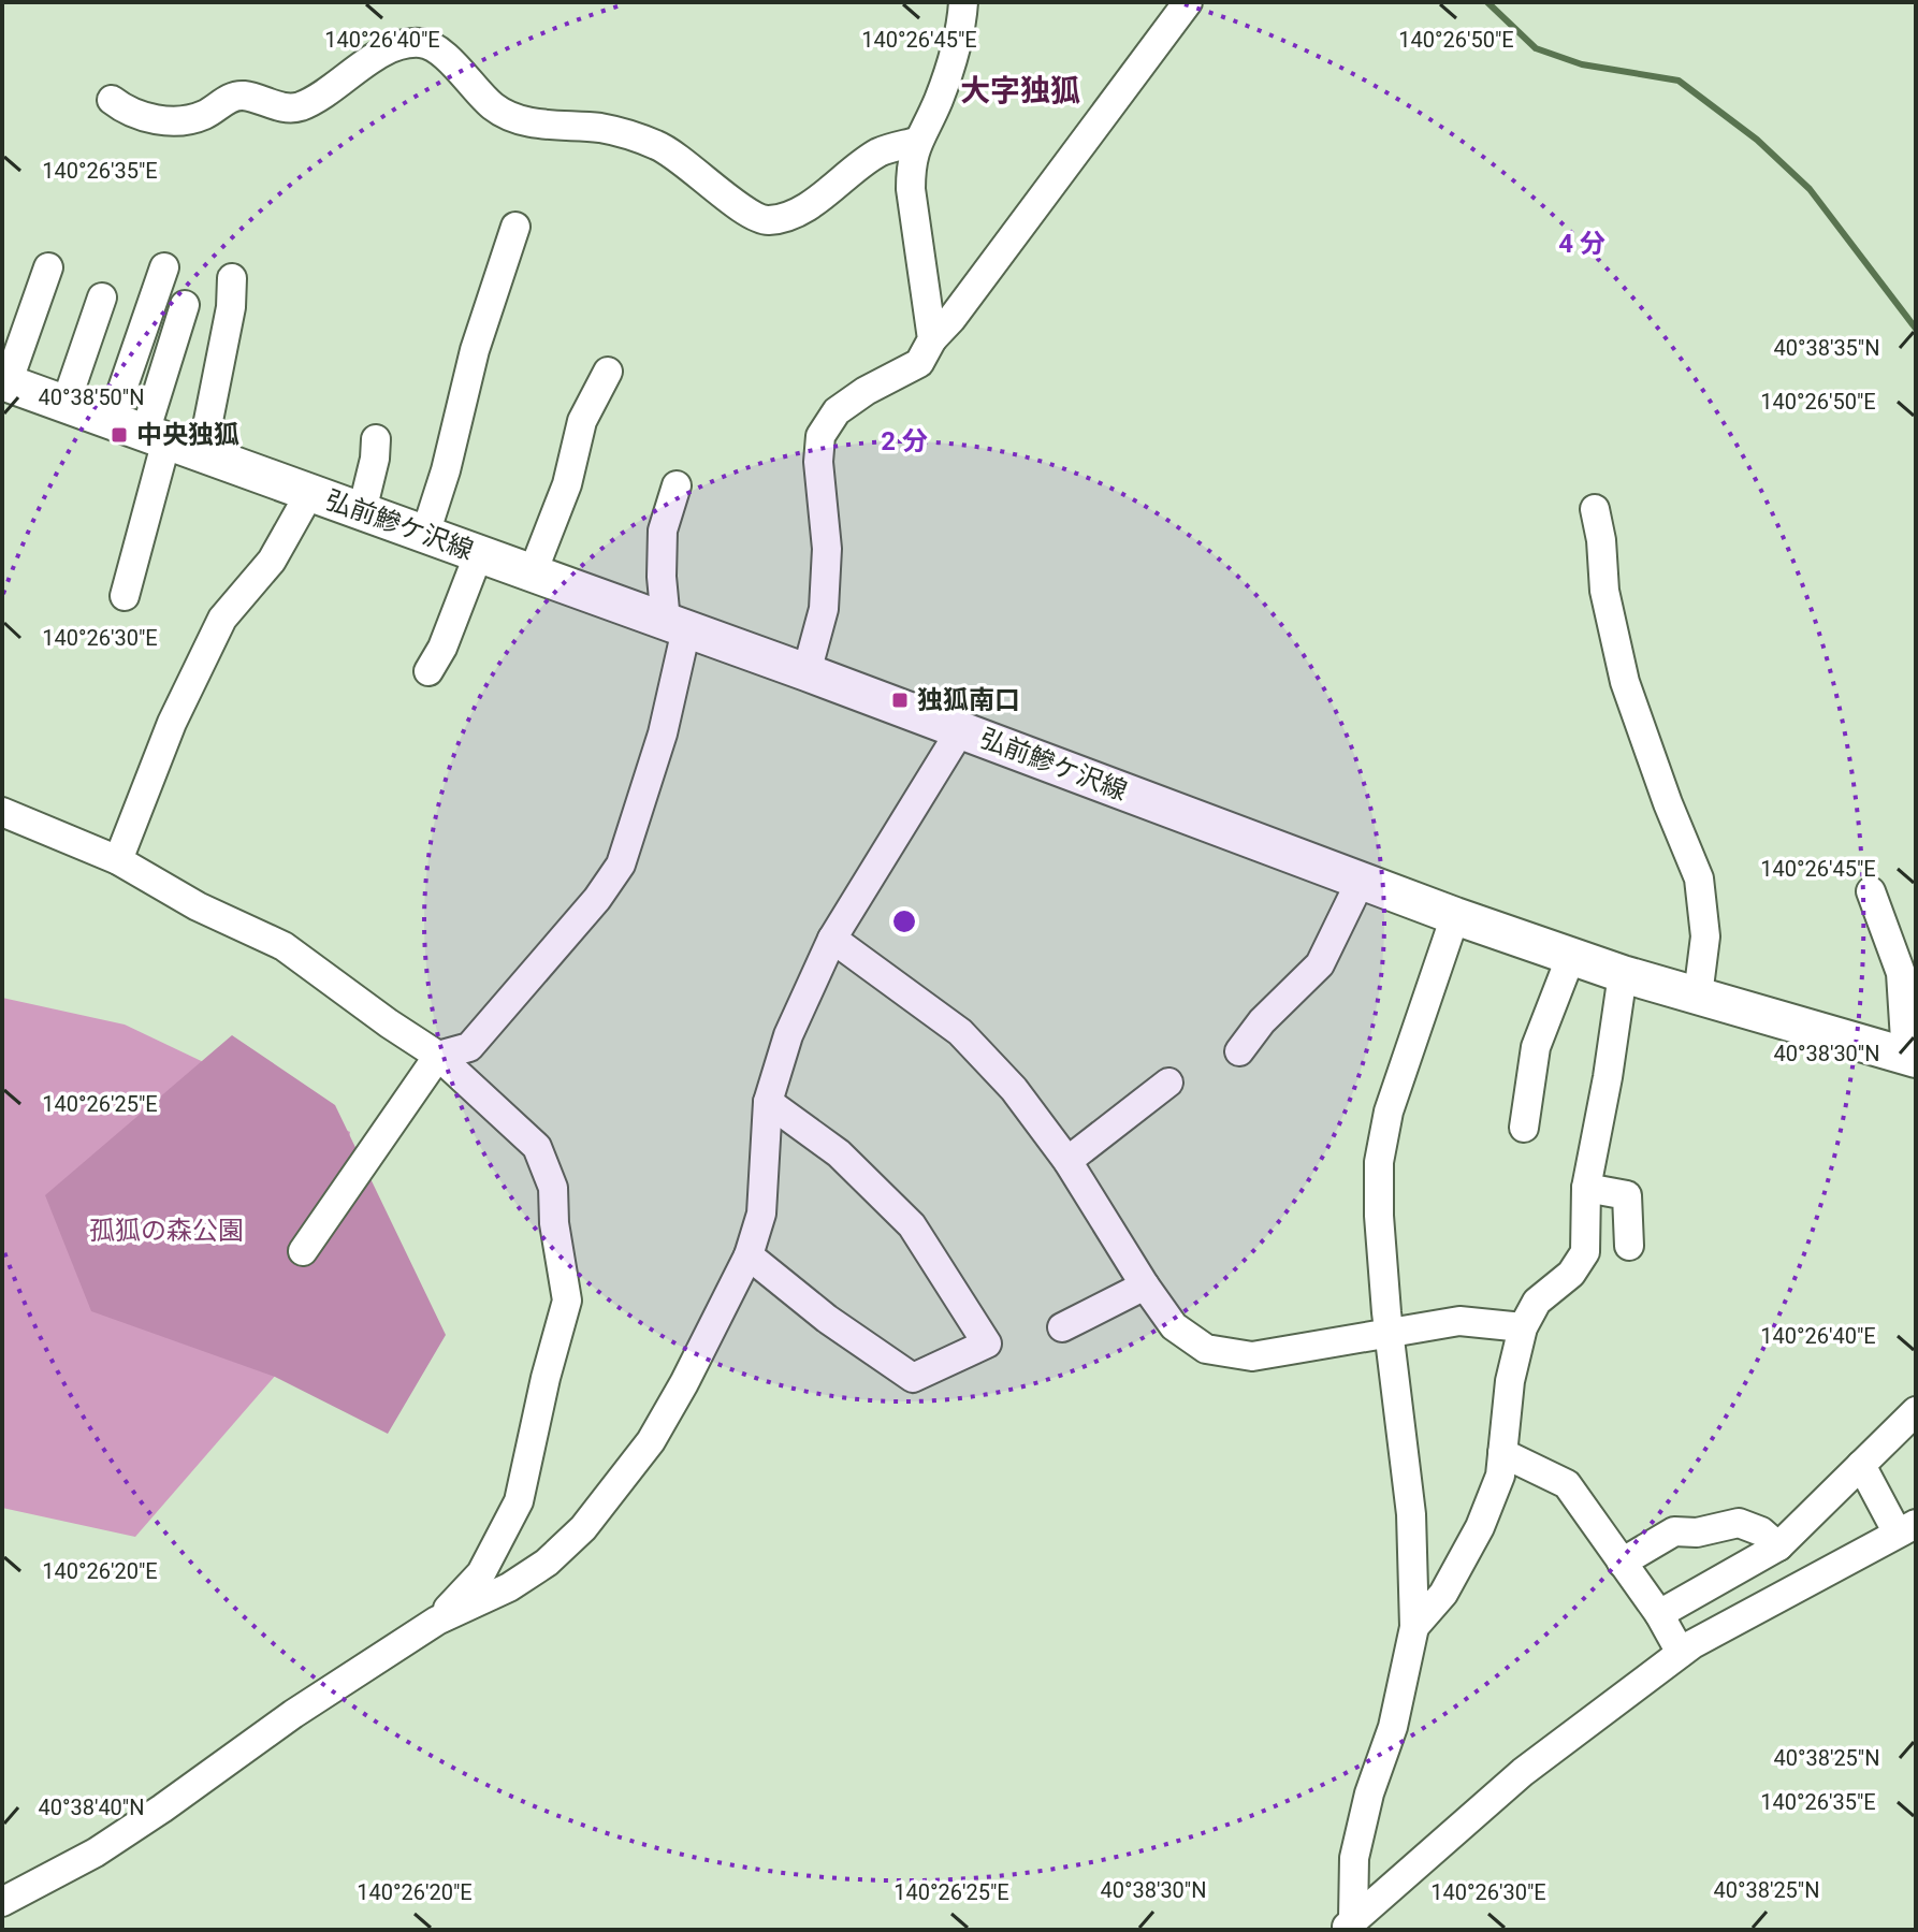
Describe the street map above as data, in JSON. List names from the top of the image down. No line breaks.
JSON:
{"streets":{"main road":["弘前鰺ケ沢線"]},"districts":["大字独狐"],"parks":["孤狐の森公園"],"places":{"transit":["中央独狐","独狐南口"]},"coordinates":["140°26'50\"E","140°26'40\"E","140°26'45\"E","140°26'35\"E","40°38'35\"N","40°38'50\"N","140°26'30\"E","40°38'30\"N","140°26'25\"E","140°26'20\"E","40°38'25\"N","40°38'40\"N"],"rings":["4 分","2 分"]}
